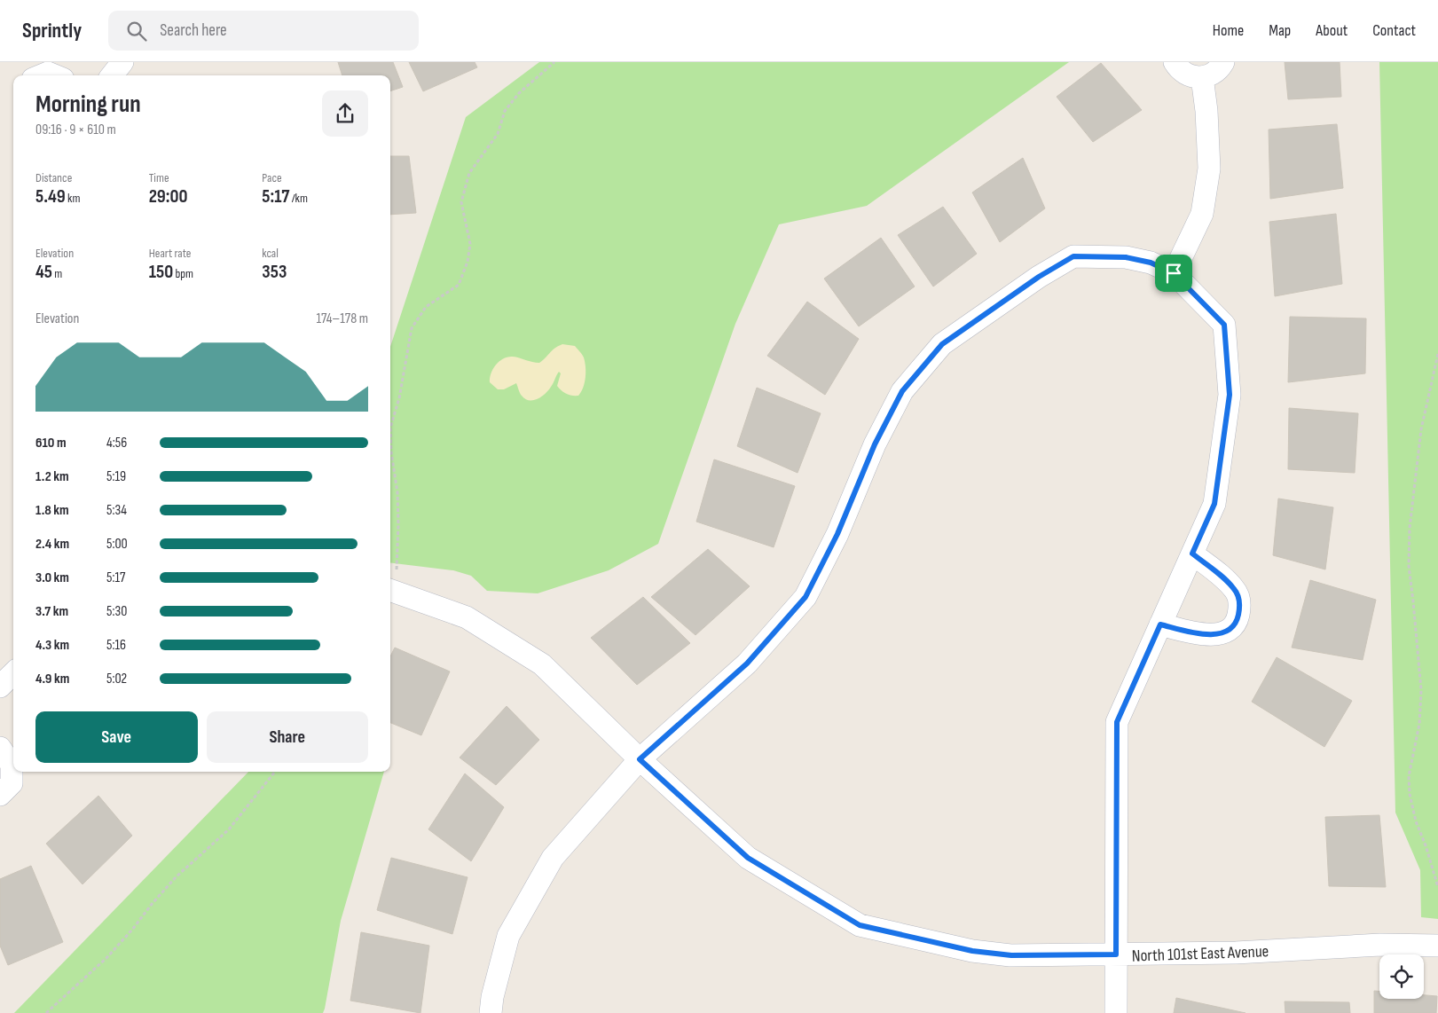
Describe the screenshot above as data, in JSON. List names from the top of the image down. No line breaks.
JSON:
{"streets":{"street":["North 101st East Avenue"]},"page":{"header":"Sprintly","search":"Search here","nav":["Home","Map","About","Contact"],"heading":["Morning run","09:16 · 9 × 610 m"],"stats":[["Distance","5.49 km"],["Time","29:00"],["Pace","5:17 /km"],["Elevation","45 m"],["Heart rate","150 bpm"],["kcal","353"]],"chart":["Elevation","174–178 m"],"list":[{"name":"610 m","note":"4:56"},{"name":"1.2 km","note":"5:19"},{"name":"1.8 km","note":"5:34"},{"name":"2.4 km","note":"5:00"},{"name":"3.0 km","note":"5:17"},{"name":"3.7 km","note":"5:30"},{"name":"4.3 km","note":"5:16"},{"name":"4.9 km","note":"5:02"}],"buttons":["Save","Share"]}}
